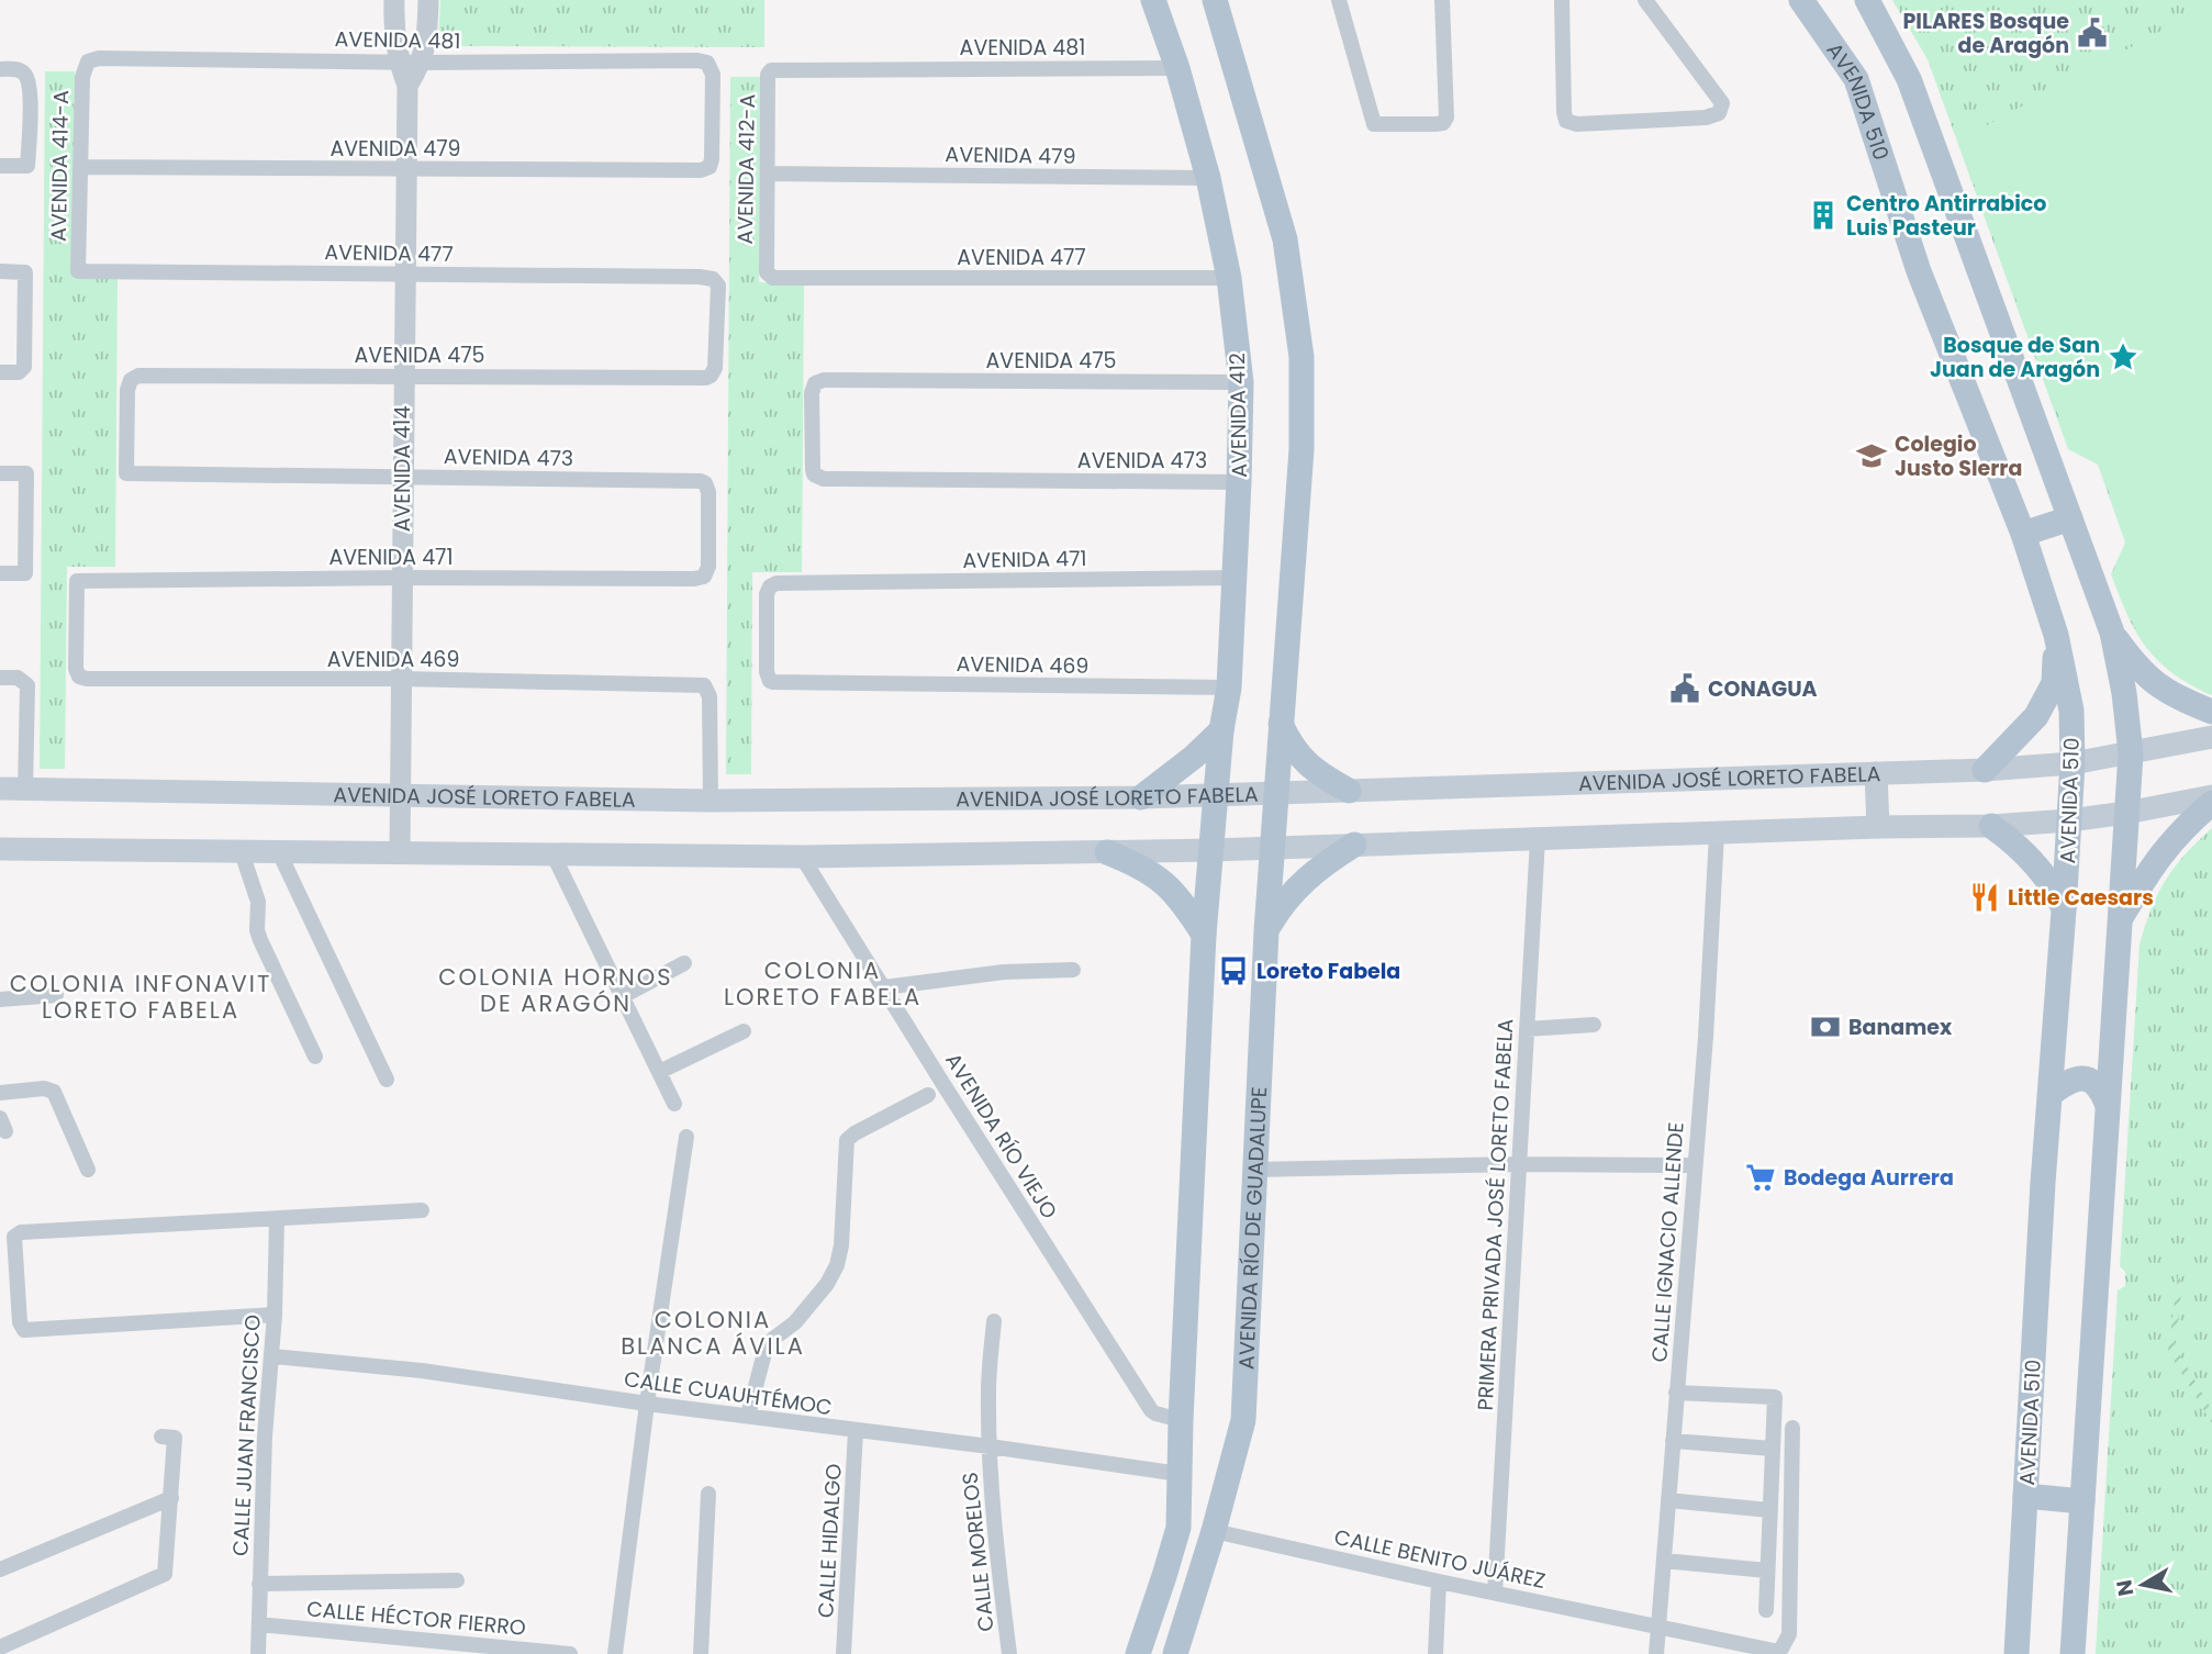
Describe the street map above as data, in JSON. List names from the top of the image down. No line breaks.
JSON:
{"streets":{"main road":["AVENIDA 510","AVENIDA 412","AVENIDA JOSÉ LORETO FABELA","AVENIDA RÍO DE GUADALUPE"],"street":["AVENIDA 481","AVENIDA 479","AVENIDA 414-A","AVENIDA 412-A","AVENIDA 477","AVENIDA 475","AVENIDA 473","AVENIDA 414","AVENIDA 471","AVENIDA 469","AVENIDA RÍO VIEJO","PRIMERA PRIVADA JOSÉ LORETO FABELA","CALLE IGNACIO ALLENDE","CALLE CUAUHTÉMOC","CALLE JUAN FRANCISCO","CALLE HIDALGO","CALLE MORELOS","CALLE BENITO JUÁREZ","CALLE HÉCTOR FIERRO"]},"crossings":[["AVENIDA 481","AVENIDA 414-A"],["AVENIDA 481","AVENIDA 412-A"],["AVENIDA 481","AVENIDA 412"],["AVENIDA 481","AVENIDA 414"],["AVENIDA 510","AVENIDA JOSÉ LORETO FABELA"],["AVENIDA 479","AVENIDA 414-A"],["AVENIDA 479","AVENIDA 412-A"],["AVENIDA 479","AVENIDA 412"],["AVENIDA 479","AVENIDA 414"],["AVENIDA 414-A","AVENIDA 477"],["AVENIDA 412-A","AVENIDA 477"],["AVENIDA 477","AVENIDA 475"],["AVENIDA 477","AVENIDA 412"],["AVENIDA 477","AVENIDA 414"],["AVENIDA 475","AVENIDA 412"],["AVENIDA 475","AVENIDA 473"],["AVENIDA 475","AVENIDA 414"],["AVENIDA 412","AVENIDA 473"],["AVENIDA 412","AVENIDA 471"],["AVENIDA 412","AVENIDA 469"],["AVENIDA 412","AVENIDA JOSÉ LORETO FABELA"],["AVENIDA 473","AVENIDA 414"],["AVENIDA 473","AVENIDA 471"],["AVENIDA 414","AVENIDA 471"],["AVENIDA 414","AVENIDA 469"],["AVENIDA 414","AVENIDA JOSÉ LORETO FABELA"],["AVENIDA 471","AVENIDA 469"],["AVENIDA 469","AVENIDA JOSÉ LORETO FABELA"],["AVENIDA JOSÉ LORETO FABELA","AVENIDA RÍO DE GUADALUPE"],["PRIMERA PRIVADA JOSÉ LORETO FABELA","CALLE BENITO JUÁREZ"],["AVENIDA RÍO DE GUADALUPE","CALLE BENITO JUÁREZ"],["CALLE IGNACIO ALLENDE","CALLE BENITO JUÁREZ"],["CALLE CUAUHTÉMOC","CALLE JUAN FRANCISCO"],["CALLE CUAUHTÉMOC","CALLE HIDALGO"],["CALLE CUAUHTÉMOC","CALLE MORELOS"],["CALLE JUAN FRANCISCO","CALLE HÉCTOR FIERRO"]],"districts":["COLONIA LORETO FABELA","COLONIA HORNOS DE ARAGÓN","COLONIA INFONAVIT LORETO FABELA","COLONIA BLANCA ÁVILA"],"places":{"public building":["PILARES Bosque de Aragón","CONAGUA"],"building":["Centro Antirrabico Luis Pasteur"],"place":["Bosque de San Juan de Aragón"],"school or university":["Colegio Justo SIerra"],"restaurant":["Little Caesars"],"bus stop":["Loreto Fabela"],"bank":["Banamex"],"supermarket":["Bodega Aurrera"]},"north":"left"}
